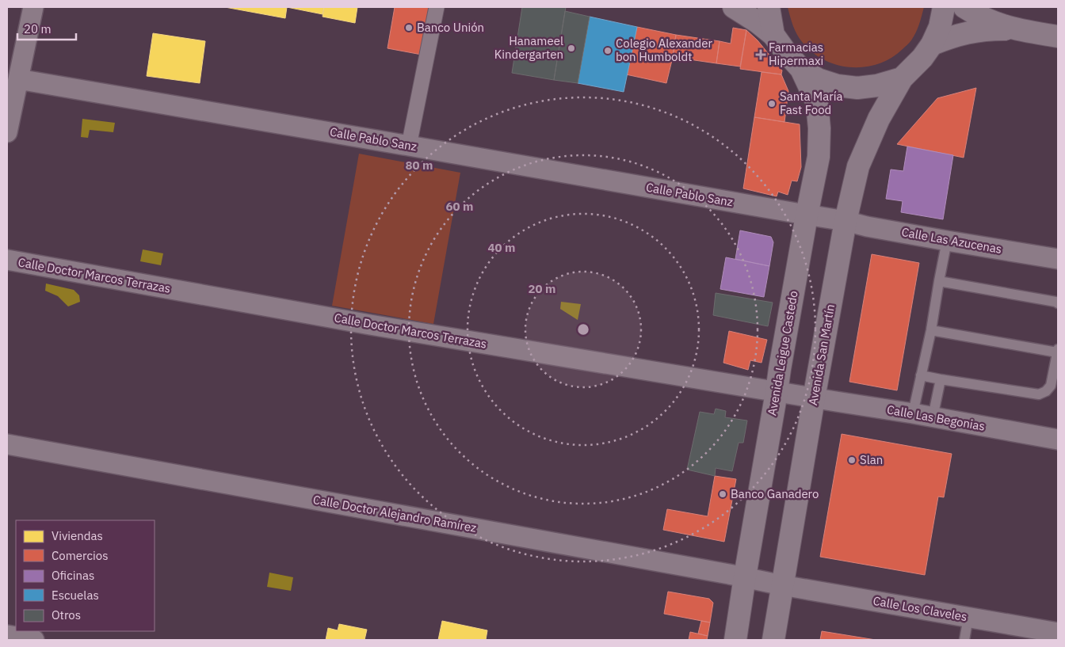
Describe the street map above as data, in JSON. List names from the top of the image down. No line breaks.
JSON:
{"streets":{"main road":["Avenida Leigue Castedo","Avenida San Martín"],"street":["Calle Pablo Sanz","Calle Las Azucenas","Calle Doctor Marcos Terrazas","Calle Las Begonias","Calle Doctor Alejandro Ramírez","Calle Los Claveles"]},"crossings":[["Calle Pablo Sanz","Calle Las Azucenas"],["Calle Pablo Sanz","Avenida Leigue Castedo"],["Calle Pablo Sanz","Avenida San Martín"],["Calle Las Azucenas","Avenida San Martín"],["Calle Doctor Marcos Terrazas","Avenida Leigue Castedo"],["Calle Doctor Marcos Terrazas","Avenida San Martín"],["Calle Doctor Marcos Terrazas","Calle Las Begonias"],["Avenida Leigue Castedo","Calle Doctor Alejandro Ramírez"],["Avenida San Martín","Calle Las Begonias"],["Avenida San Martín","Calle Doctor Alejandro Ramírez"],["Avenida San Martín","Calle Los Claveles"],["Calle Doctor Alejandro Ramírez","Calle Los Claveles"]],"places":{"other":["Banco Unión","Hanameel Kindergarten","Colegio Alexander bon Humboldt","Santa María Fast Food","Slan","Banco Ganadero"],"health":["Farmacias Hipermaxi"]},"legend":["Viviendas","Comercios","Oficinas","Escuelas","Otros"],"scale_bar":"20 m","rings":["80 m","60 m","40 m","20 m"]}
